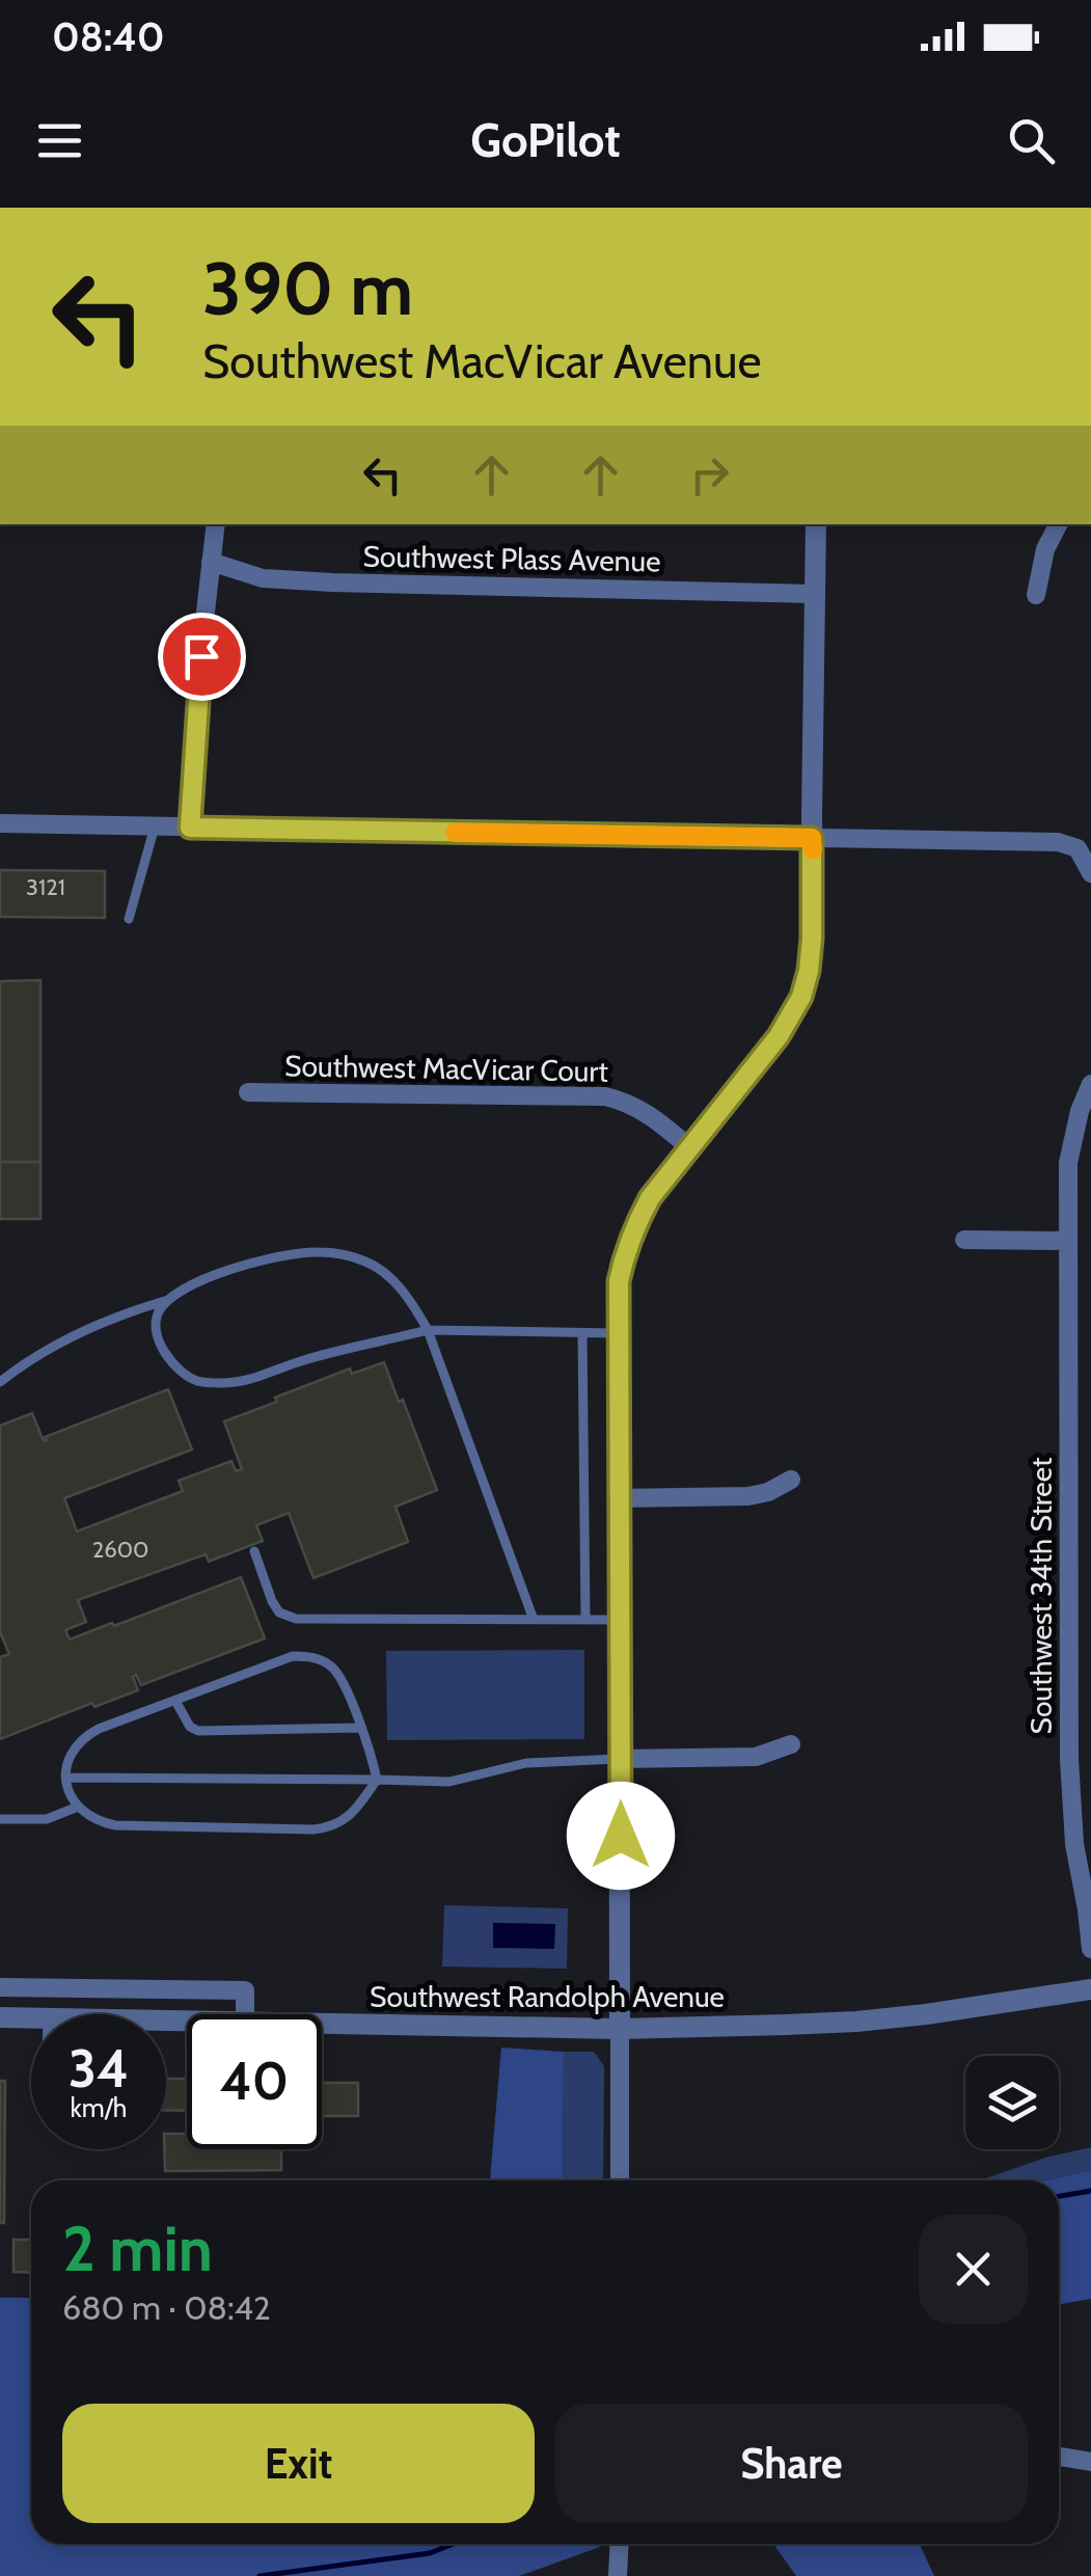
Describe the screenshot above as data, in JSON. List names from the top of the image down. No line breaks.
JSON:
{"streets":{"street":["Southwest Plass Avenue","Southwest MacVicar Court","Southwest 34th Street","Southwest Randolph Avenue"]},"house_numbers":["3121","2600"],"page":{"status":"08:40","header":"GoPilot","turn":["390 m","Southwest MacVicar Avenue"],"speed":"34 km/h","limit":"40","heading":["2 min","680 m · 08:42"],"buttons":["Exit","Share"]}}
